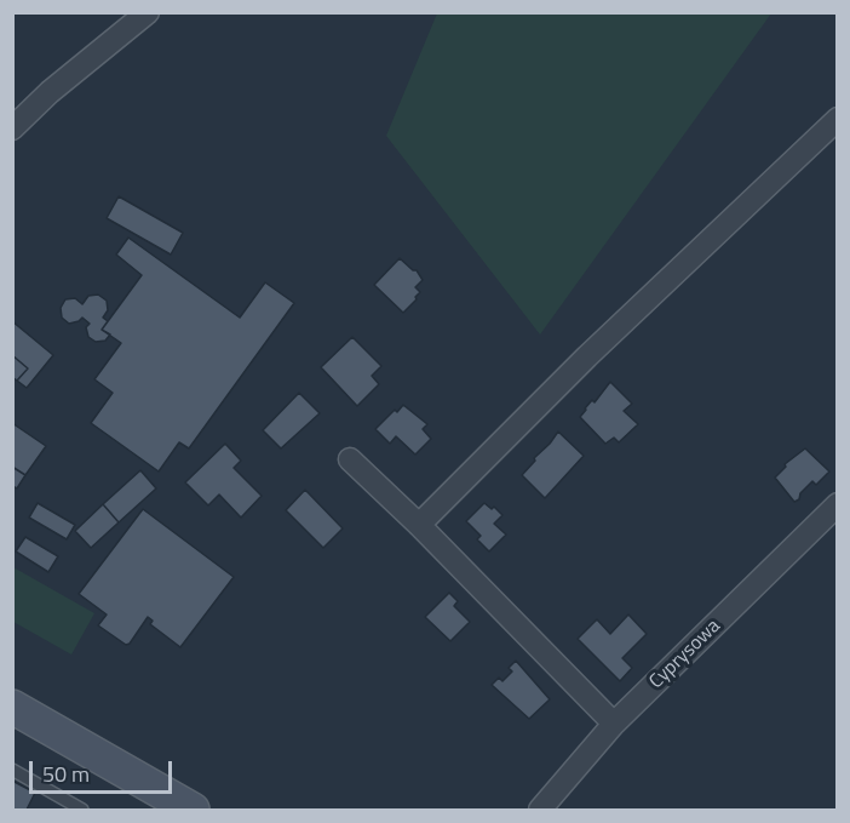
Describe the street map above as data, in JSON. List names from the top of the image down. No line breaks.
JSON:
{"streets":{"street":["Cyprysowa"]},"scale_bar":"50 m"}
